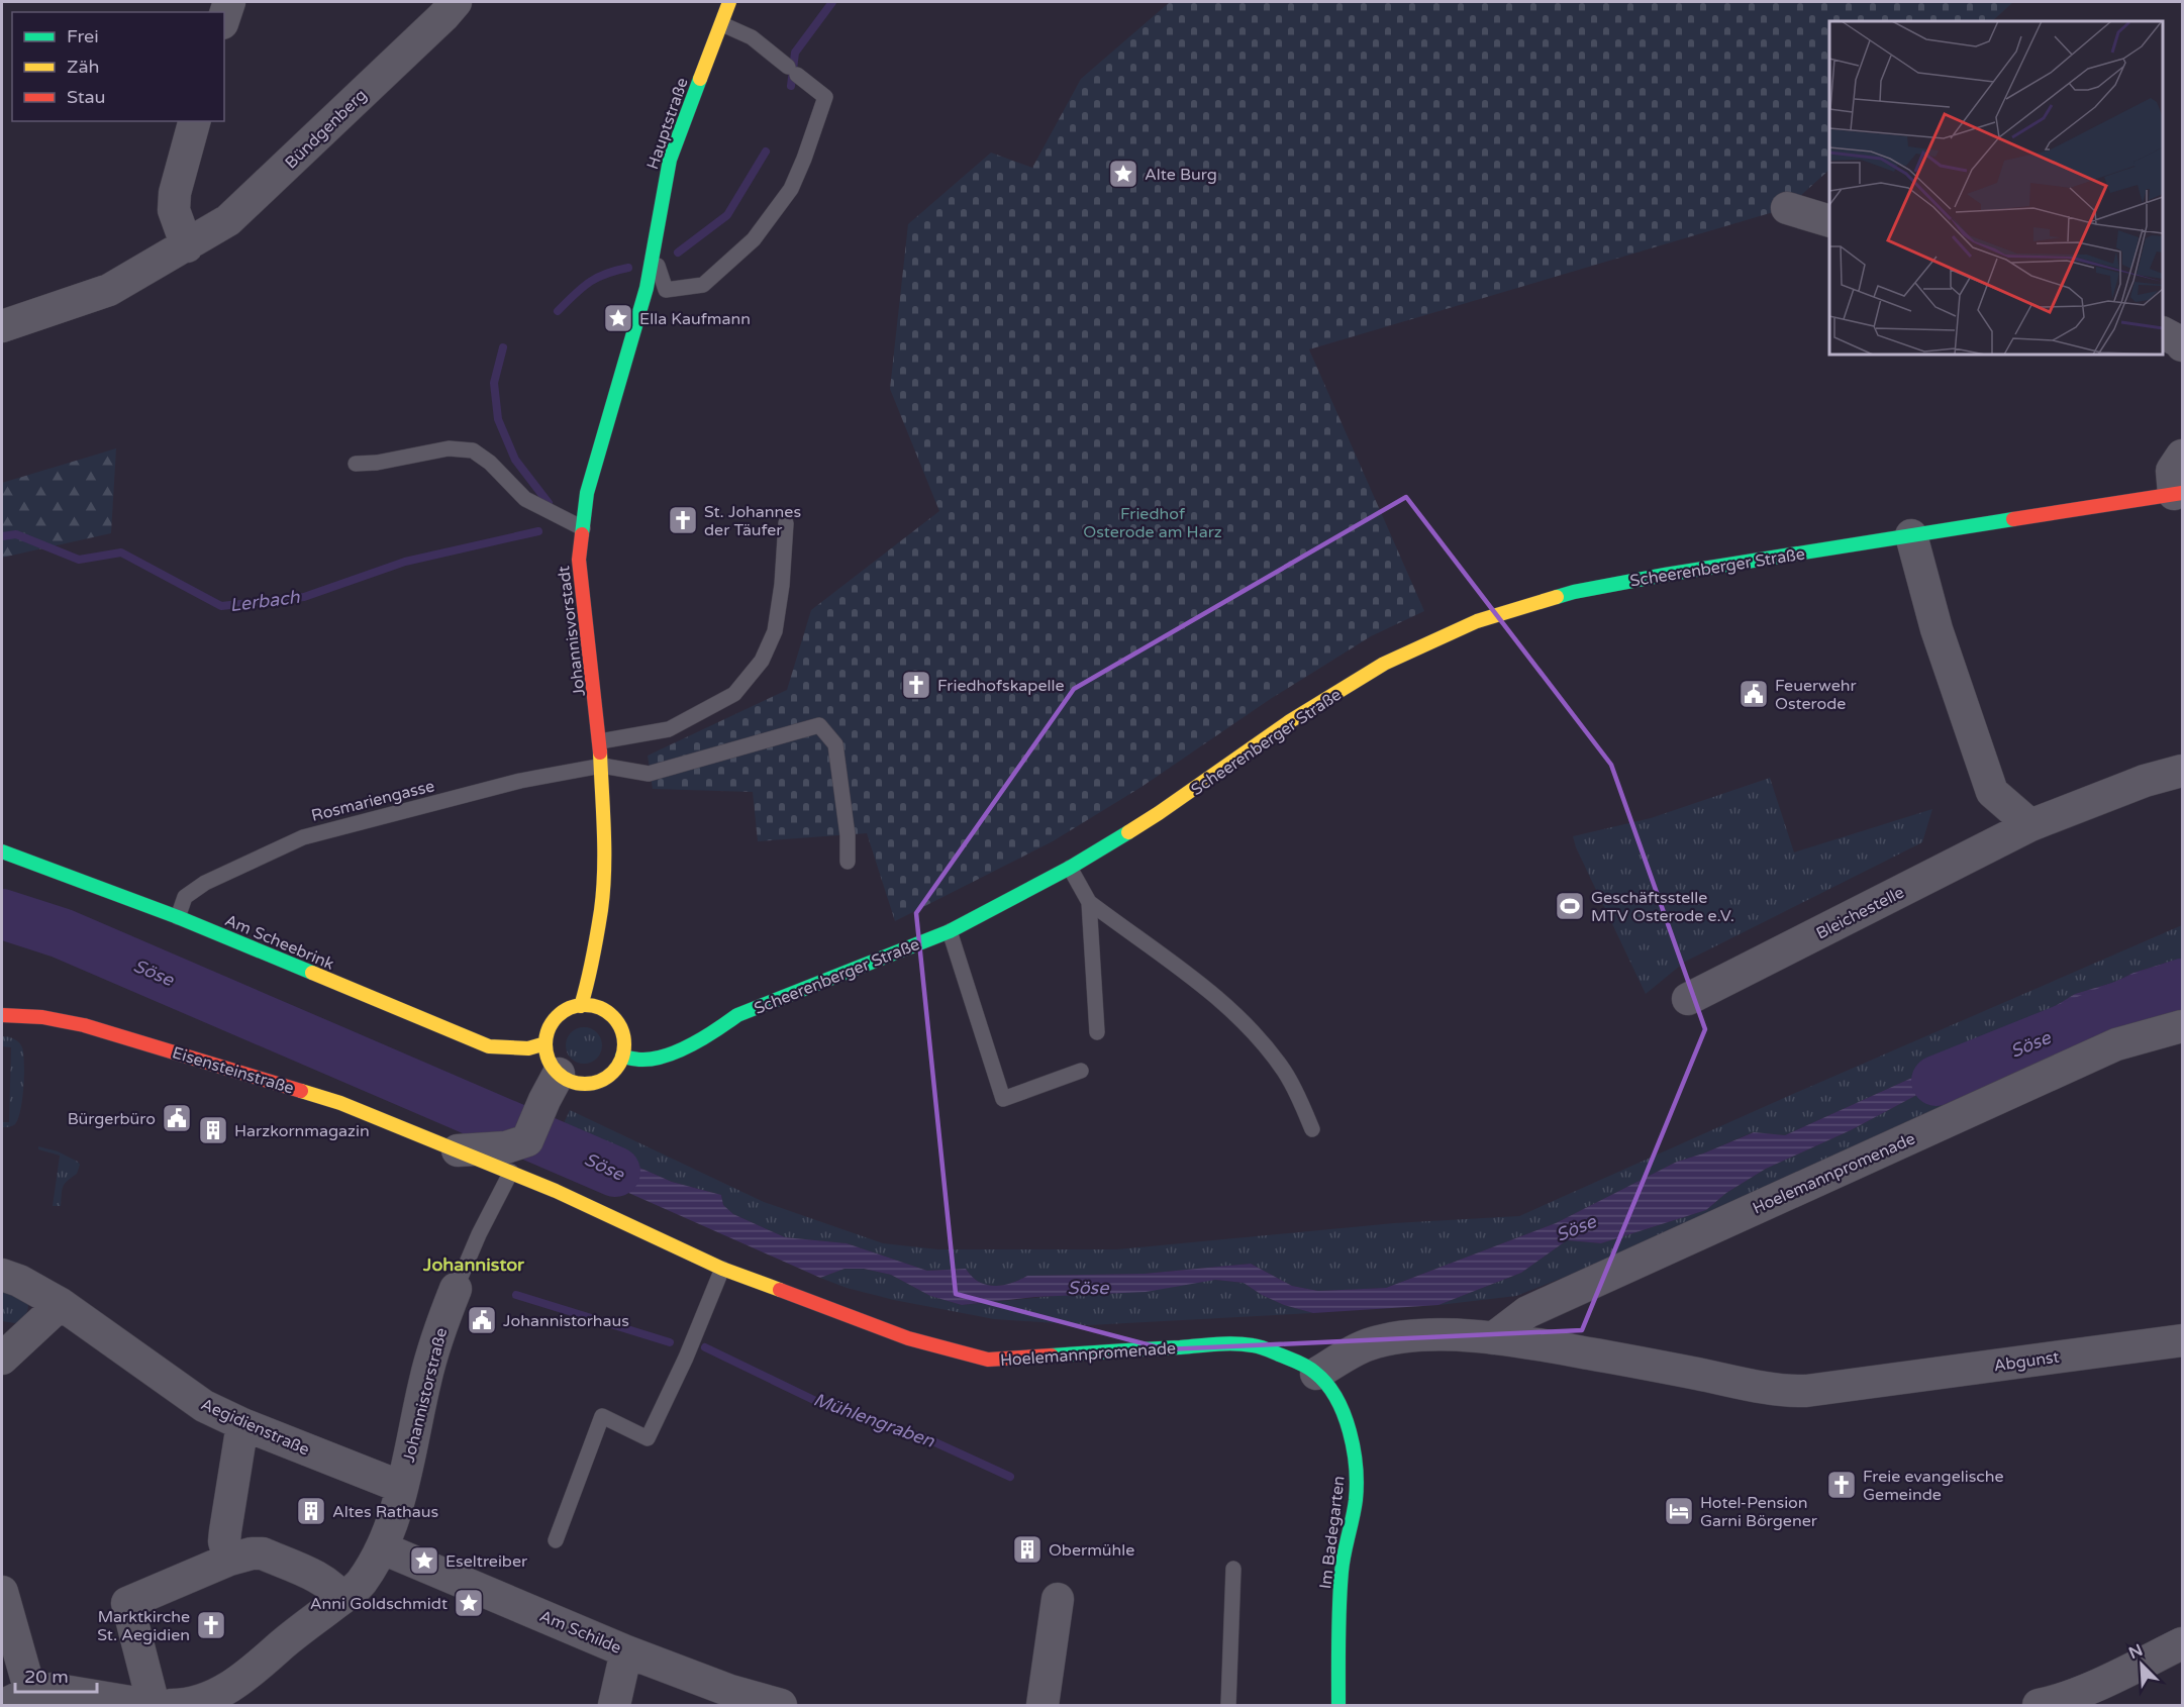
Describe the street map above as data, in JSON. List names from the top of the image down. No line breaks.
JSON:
{"streets":{"street":["Hauptstraße","Bündgenberg","Scheerenberger Straße","Johannisvorstadt","Bleichestelle","Am Scheebrink","Eisensteinstraße","Hoelemannpromenade","Abgunst","Johannistorstraße","Aegidienstraße","Im Badegarten","Am Schilde"],"lane":["Rosmariengasse"]},"crossings":[["Hauptstraße","Johannisvorstadt"],["Scheerenberger Straße","Johannisvorstadt"],["Scheerenberger Straße","Am Scheebrink"],["Johannisvorstadt","Rosmariengasse"],["Johannisvorstadt","Am Scheebrink"],["Rosmariengasse","Am Scheebrink"],["Eisensteinstraße","Hoelemannpromenade"],["Eisensteinstraße","Johannistorstraße"],["Hoelemannpromenade","Abgunst"],["Hoelemannpromenade","Johannistorstraße"],["Hoelemannpromenade","Im Badegarten"],["Johannistorstraße","Aegidienstraße"],["Johannistorstraße","Am Schilde"]],"districts":["Johannistor"],"water":["Lerbach","Söse","Mühlengraben"],"parks":["Friedhof Osterode am Harz"],"places":{"place":["Alte Burg","Ella Kaufmann","Eseltreiber","Anni Goldschmidt"],"church":["St. Johannes der Täufer","Friedhofskapelle","Freie evangelische Gemeinde","Marktkirche St. Aegidien"],"public building":["Feuerwehr Osterode","Bürgerbüro","Johannistorhaus"],"sports":["Geschäftsstelle MTV Osterode e.V."],"building":["Harzkornmagazin","Altes Rathaus","Obermühle"],"hotel":["Hotel-Pension Garni Börgener"]},"legend":["Frei","Zäh","Stau"],"scale_bar":"20 m","north":"top left"}
